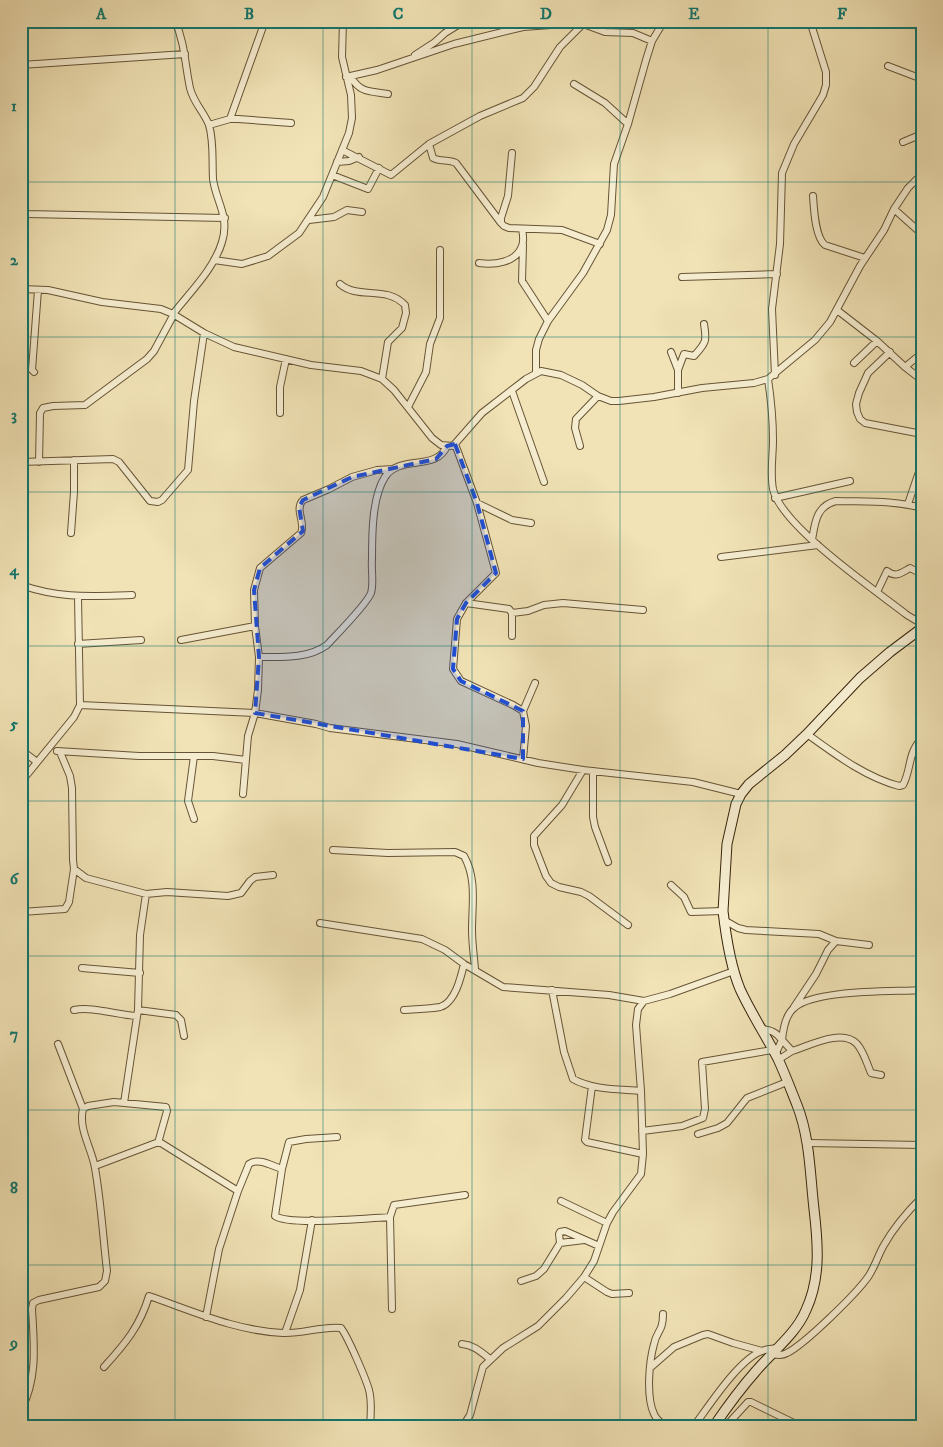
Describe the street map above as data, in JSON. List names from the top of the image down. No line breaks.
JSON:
{"grid":{"columns":["A","B","C","D","E","F"],"rows":["1","2","3","4","5","6","7","8","9"]}}
